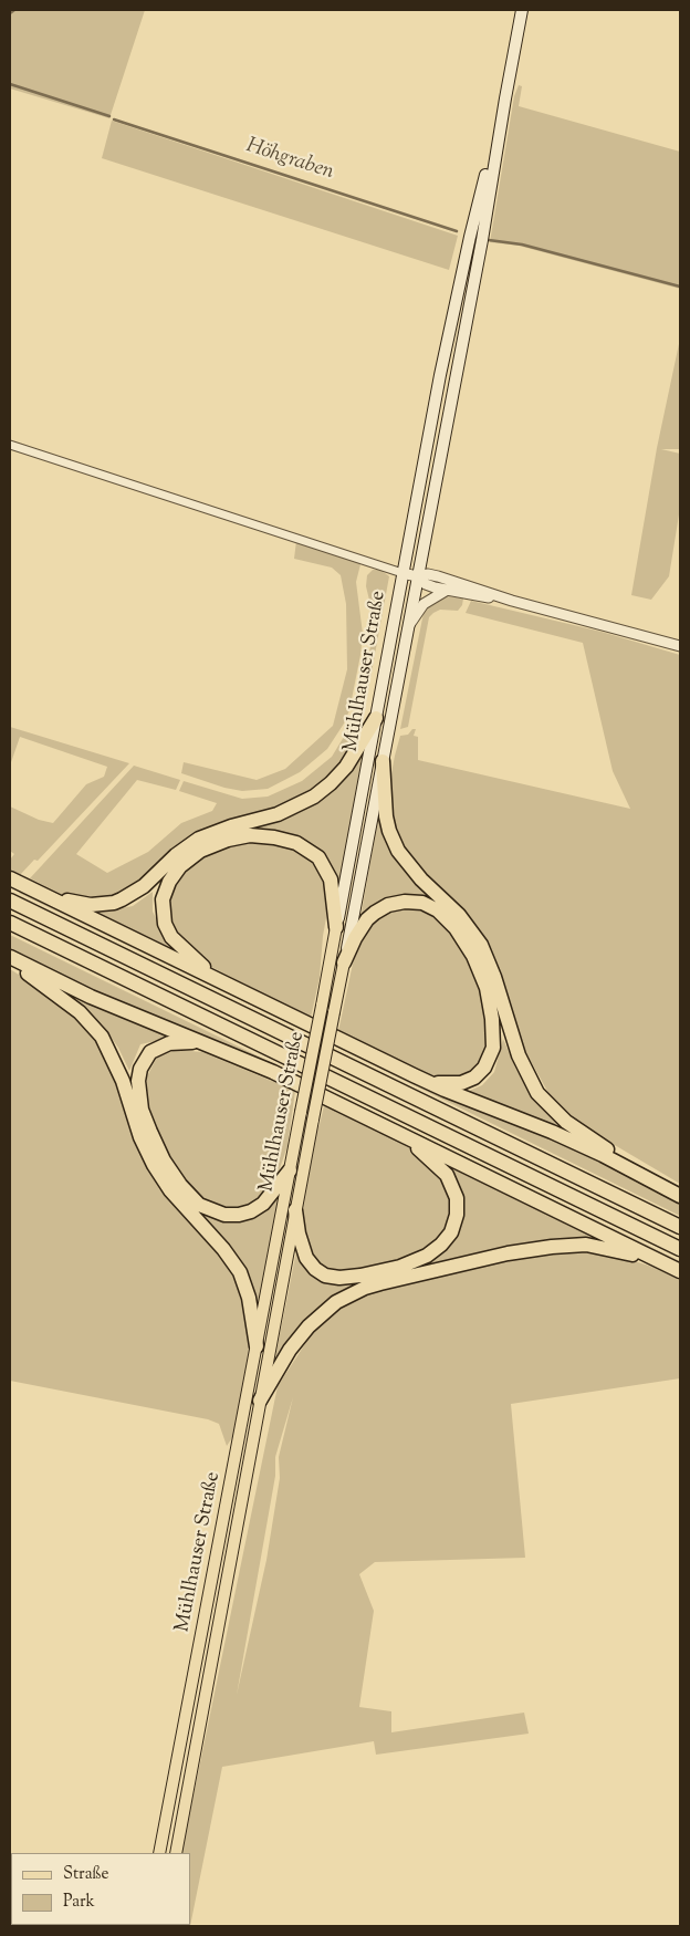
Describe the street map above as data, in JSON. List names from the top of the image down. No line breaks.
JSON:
{"streets":{"main road":["Mühlhauser Straße"]},"water":["Höhgraben"],"legend":["Straße","Park"]}
